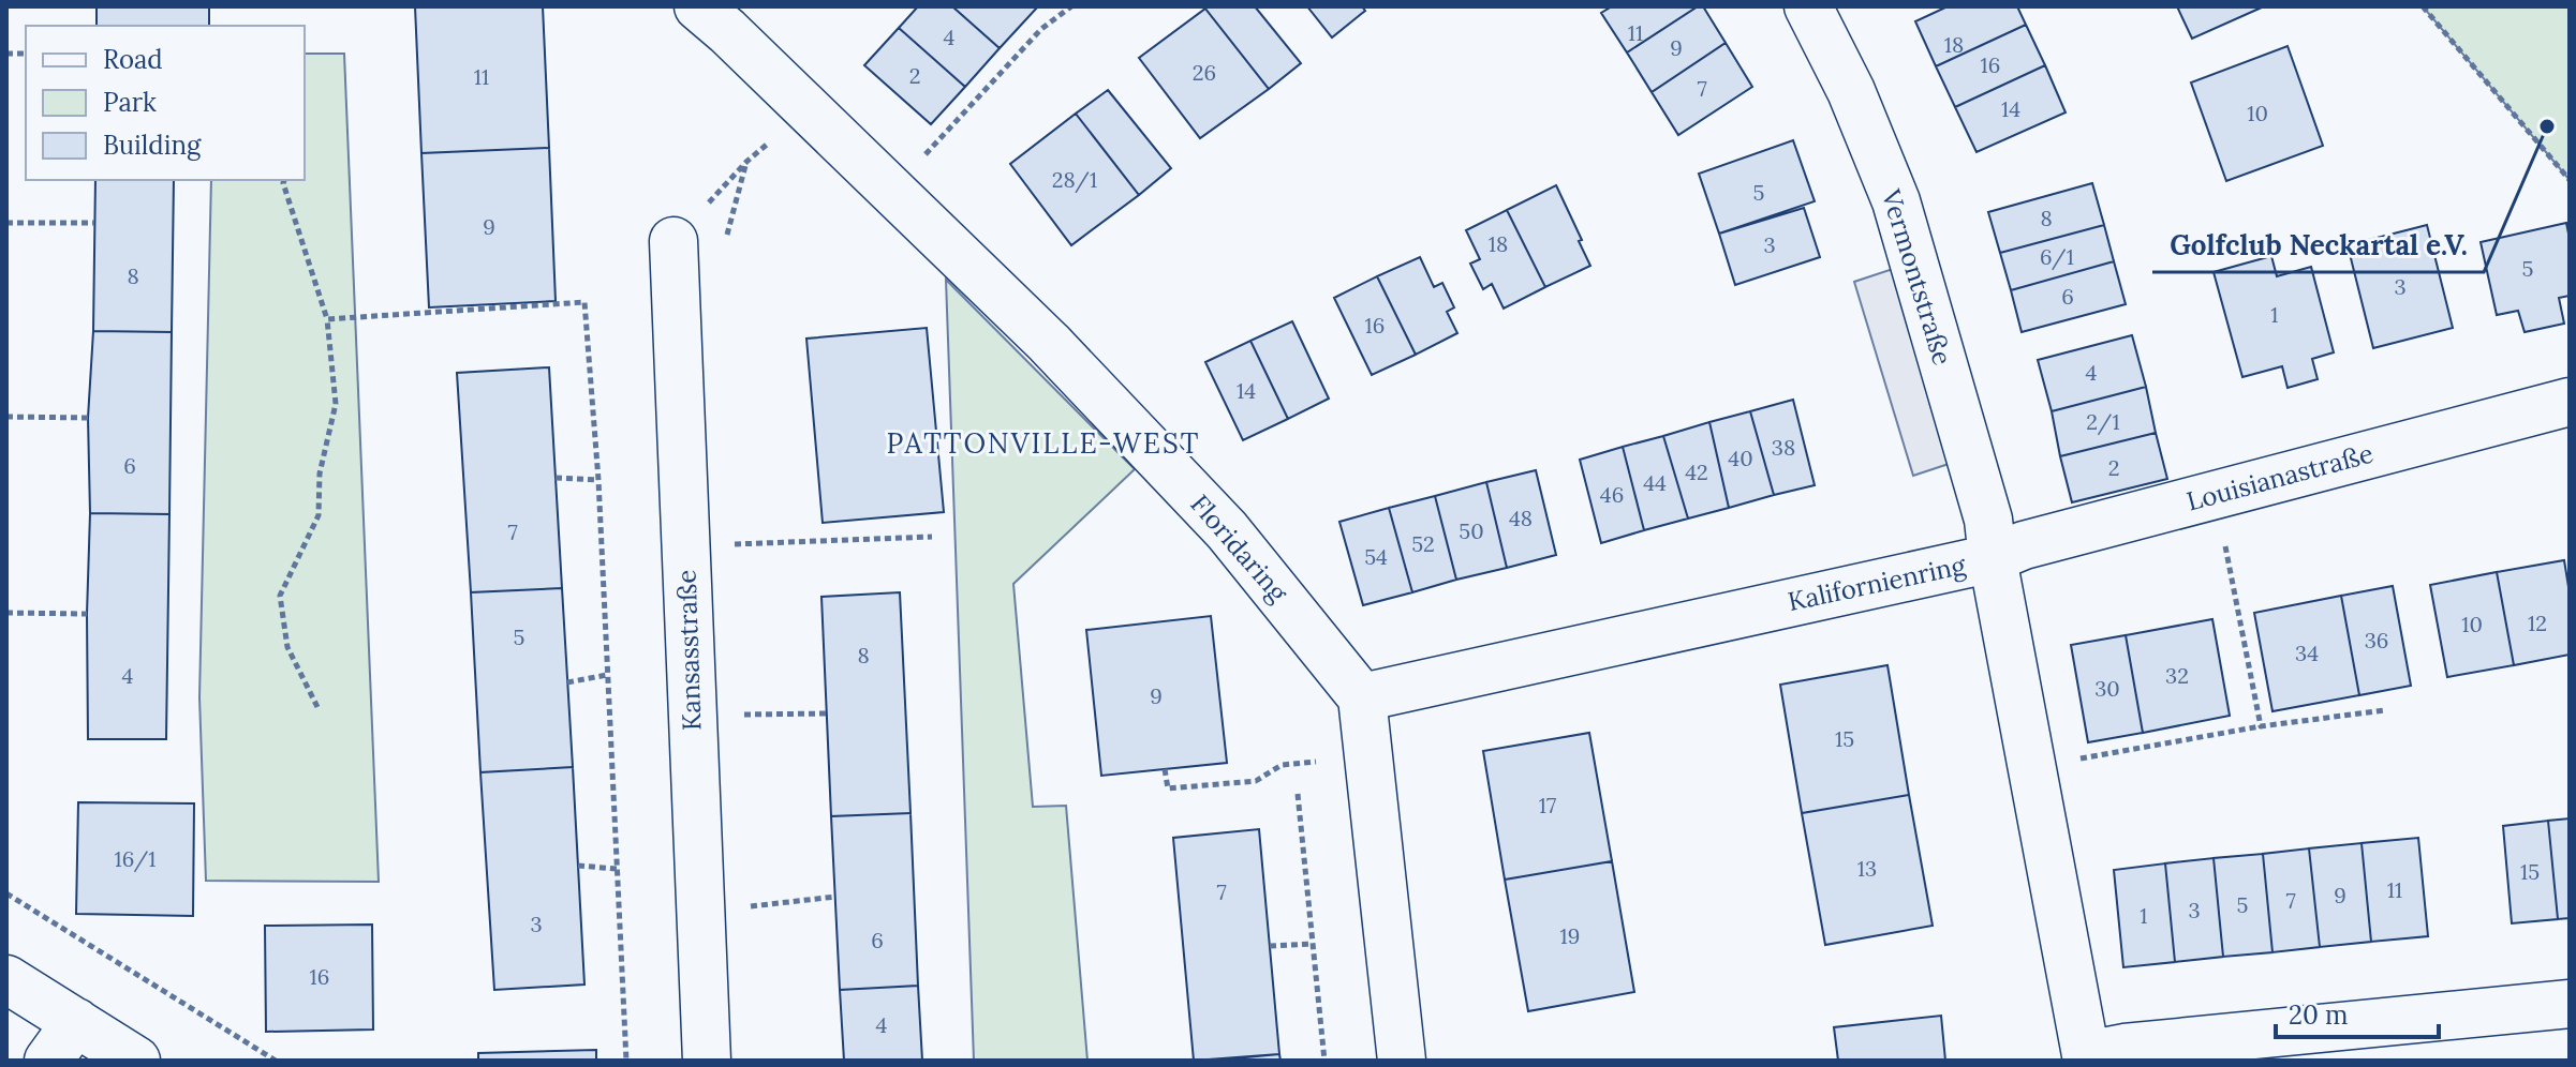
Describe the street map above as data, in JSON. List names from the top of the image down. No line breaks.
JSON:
{"streets":{"street":["Vermontstraße","Louisianastraße","Floridaring","Kalifornienring","Kansasstraße"]},"crossings":[["Vermontstraße","Louisianastraße"],["Vermontstraße","Kalifornienring"],["Louisianastraße","Kalifornienring"],["Floridaring","Kalifornienring"]],"districts":["PATTONVILLE-WEST"],"places":["Golfclub Neckartal e.V."],"house_numbers":["11","4","18","9","16","26","2","11","7","14","10","28/1","5","8","9","18","3","6/1","5","8","3","6","1","16","4","14","2/1","38","40","6","2","42","44","46","48","50","7","52","54","12","10","5","36","34","8","4","32","30","9","15","17","16/1","13","15","11","7","9","7","5","3","1","3","19","6","16","4"],"legend":["Road","Park","Building"],"scale_bar":"20 m"}
